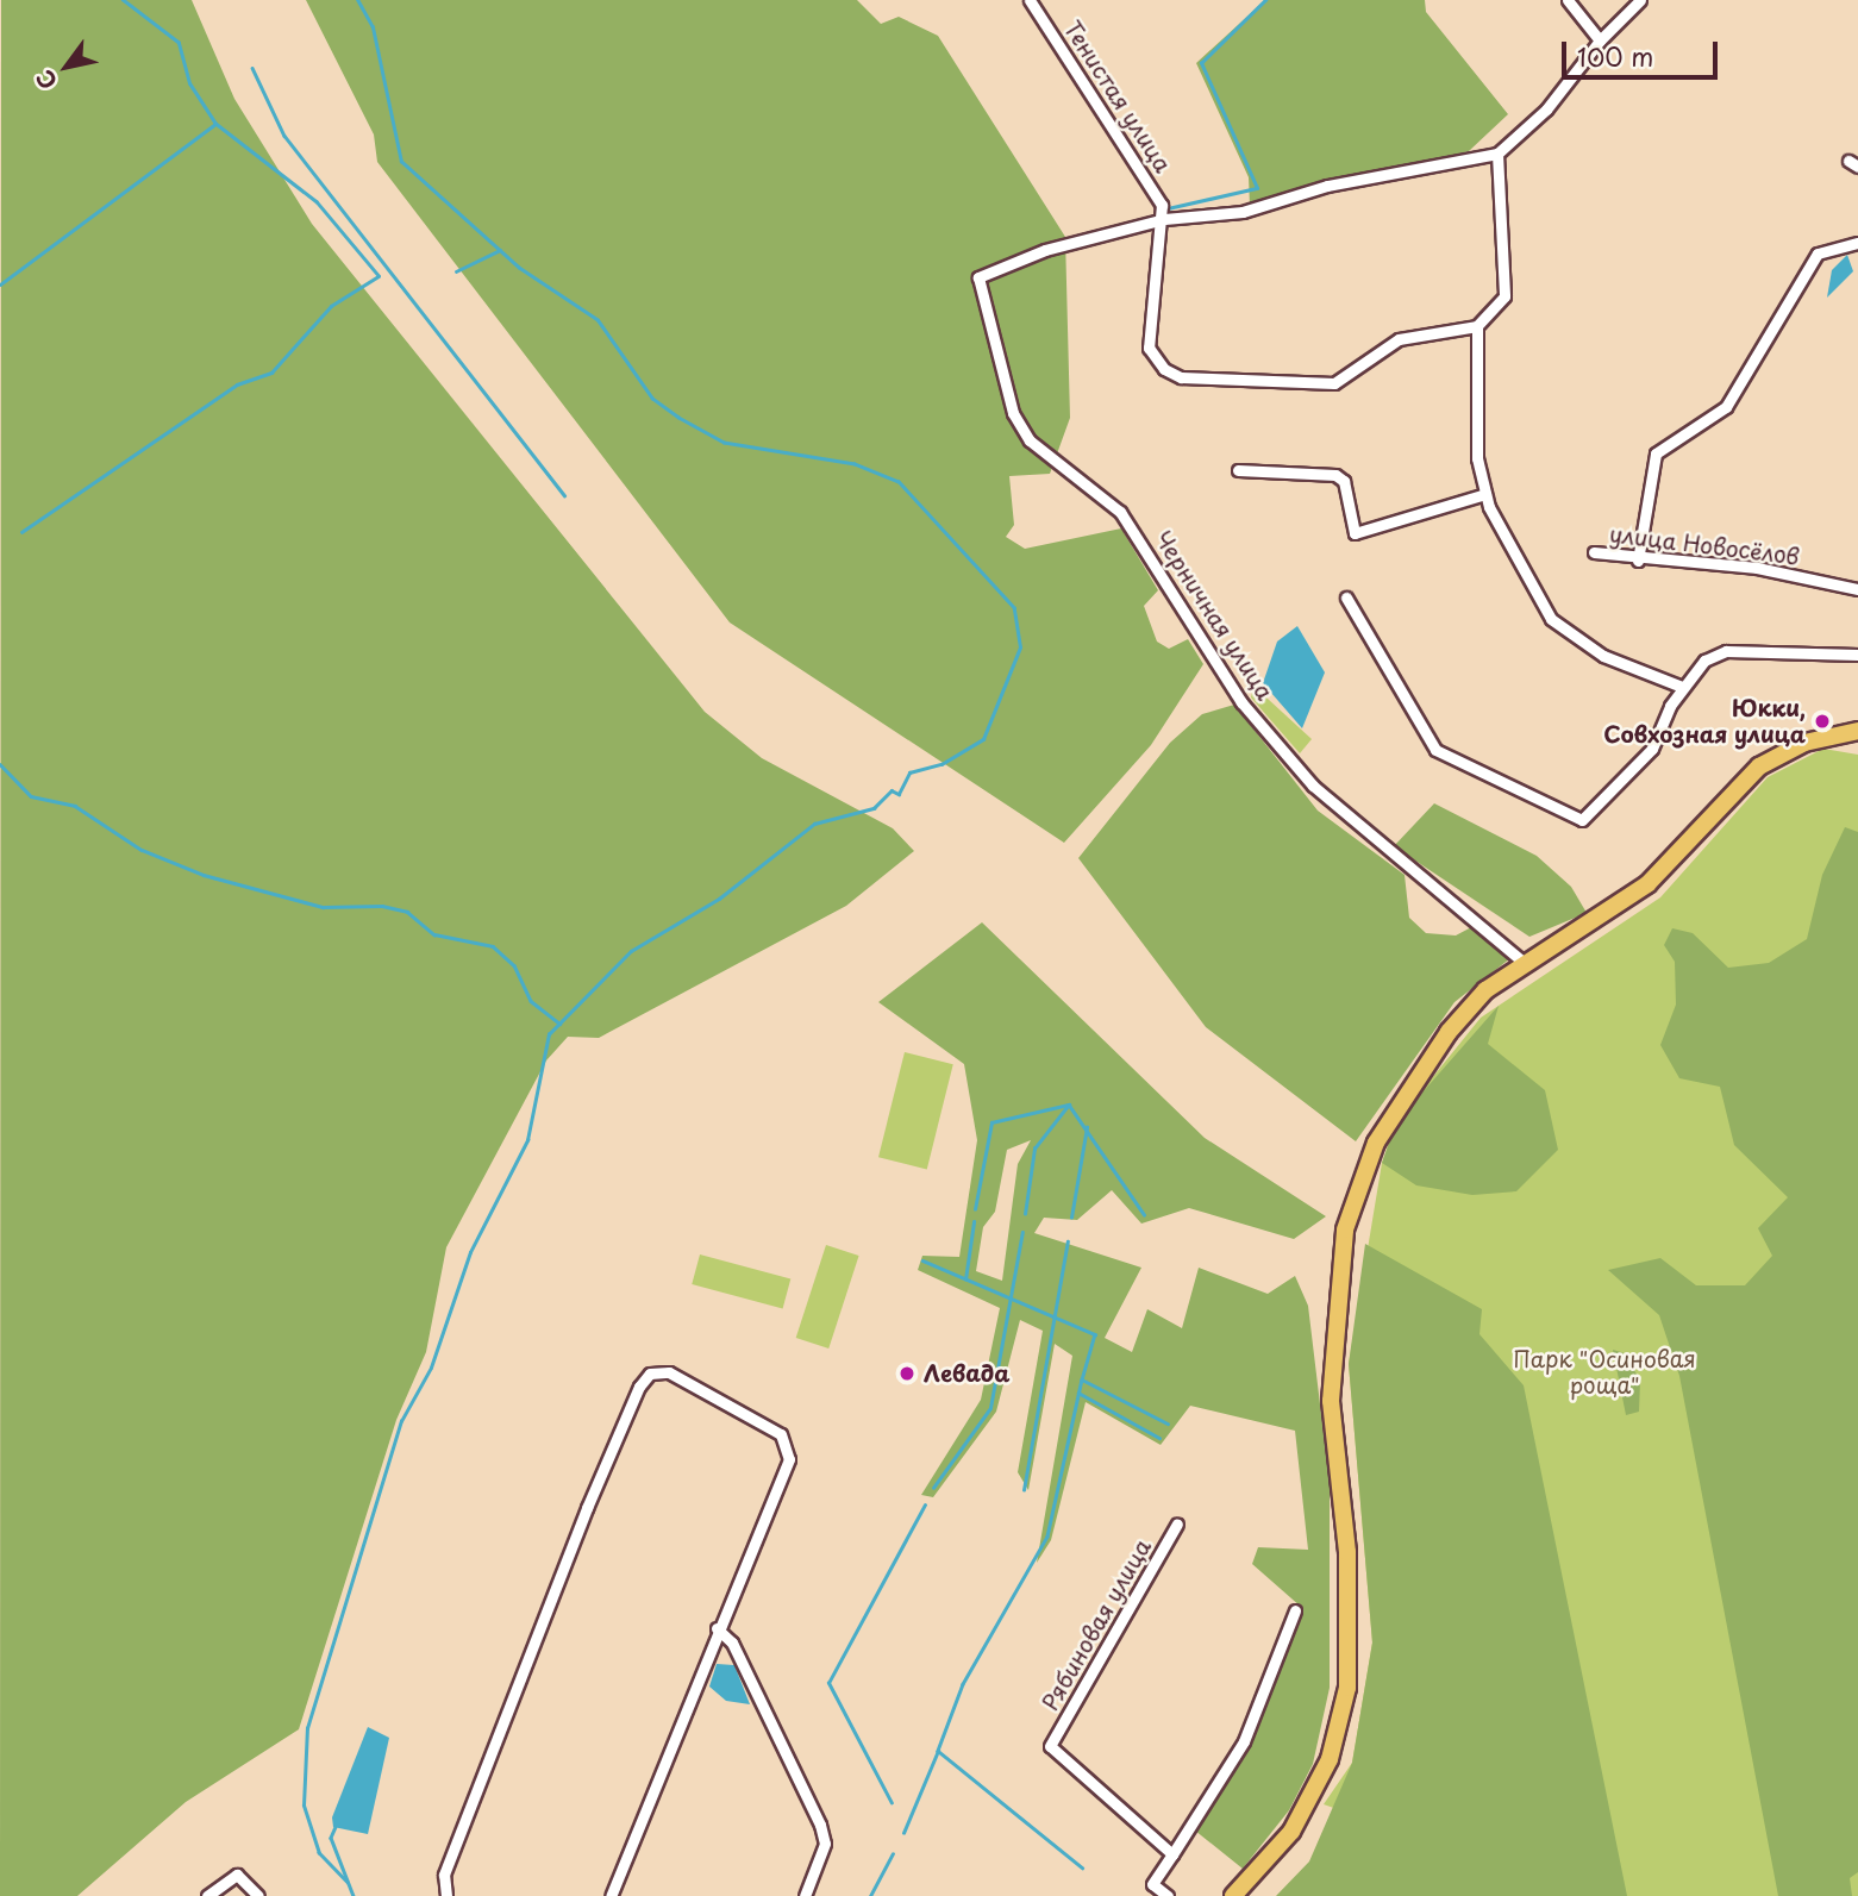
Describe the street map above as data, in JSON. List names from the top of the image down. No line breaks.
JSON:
{"streets":{"street":["Тенистая улица","улица Новосёлов","Черничная улица","Рябиновая улица"]},"crossings":[["Тенистая улица","Черничная улица"]],"parks":["Парк \"Осиновая роща\""],"places":["Юкки, Совхозная улица","Левада"],"scale_bar":"100 m","north":"bottom left"}
